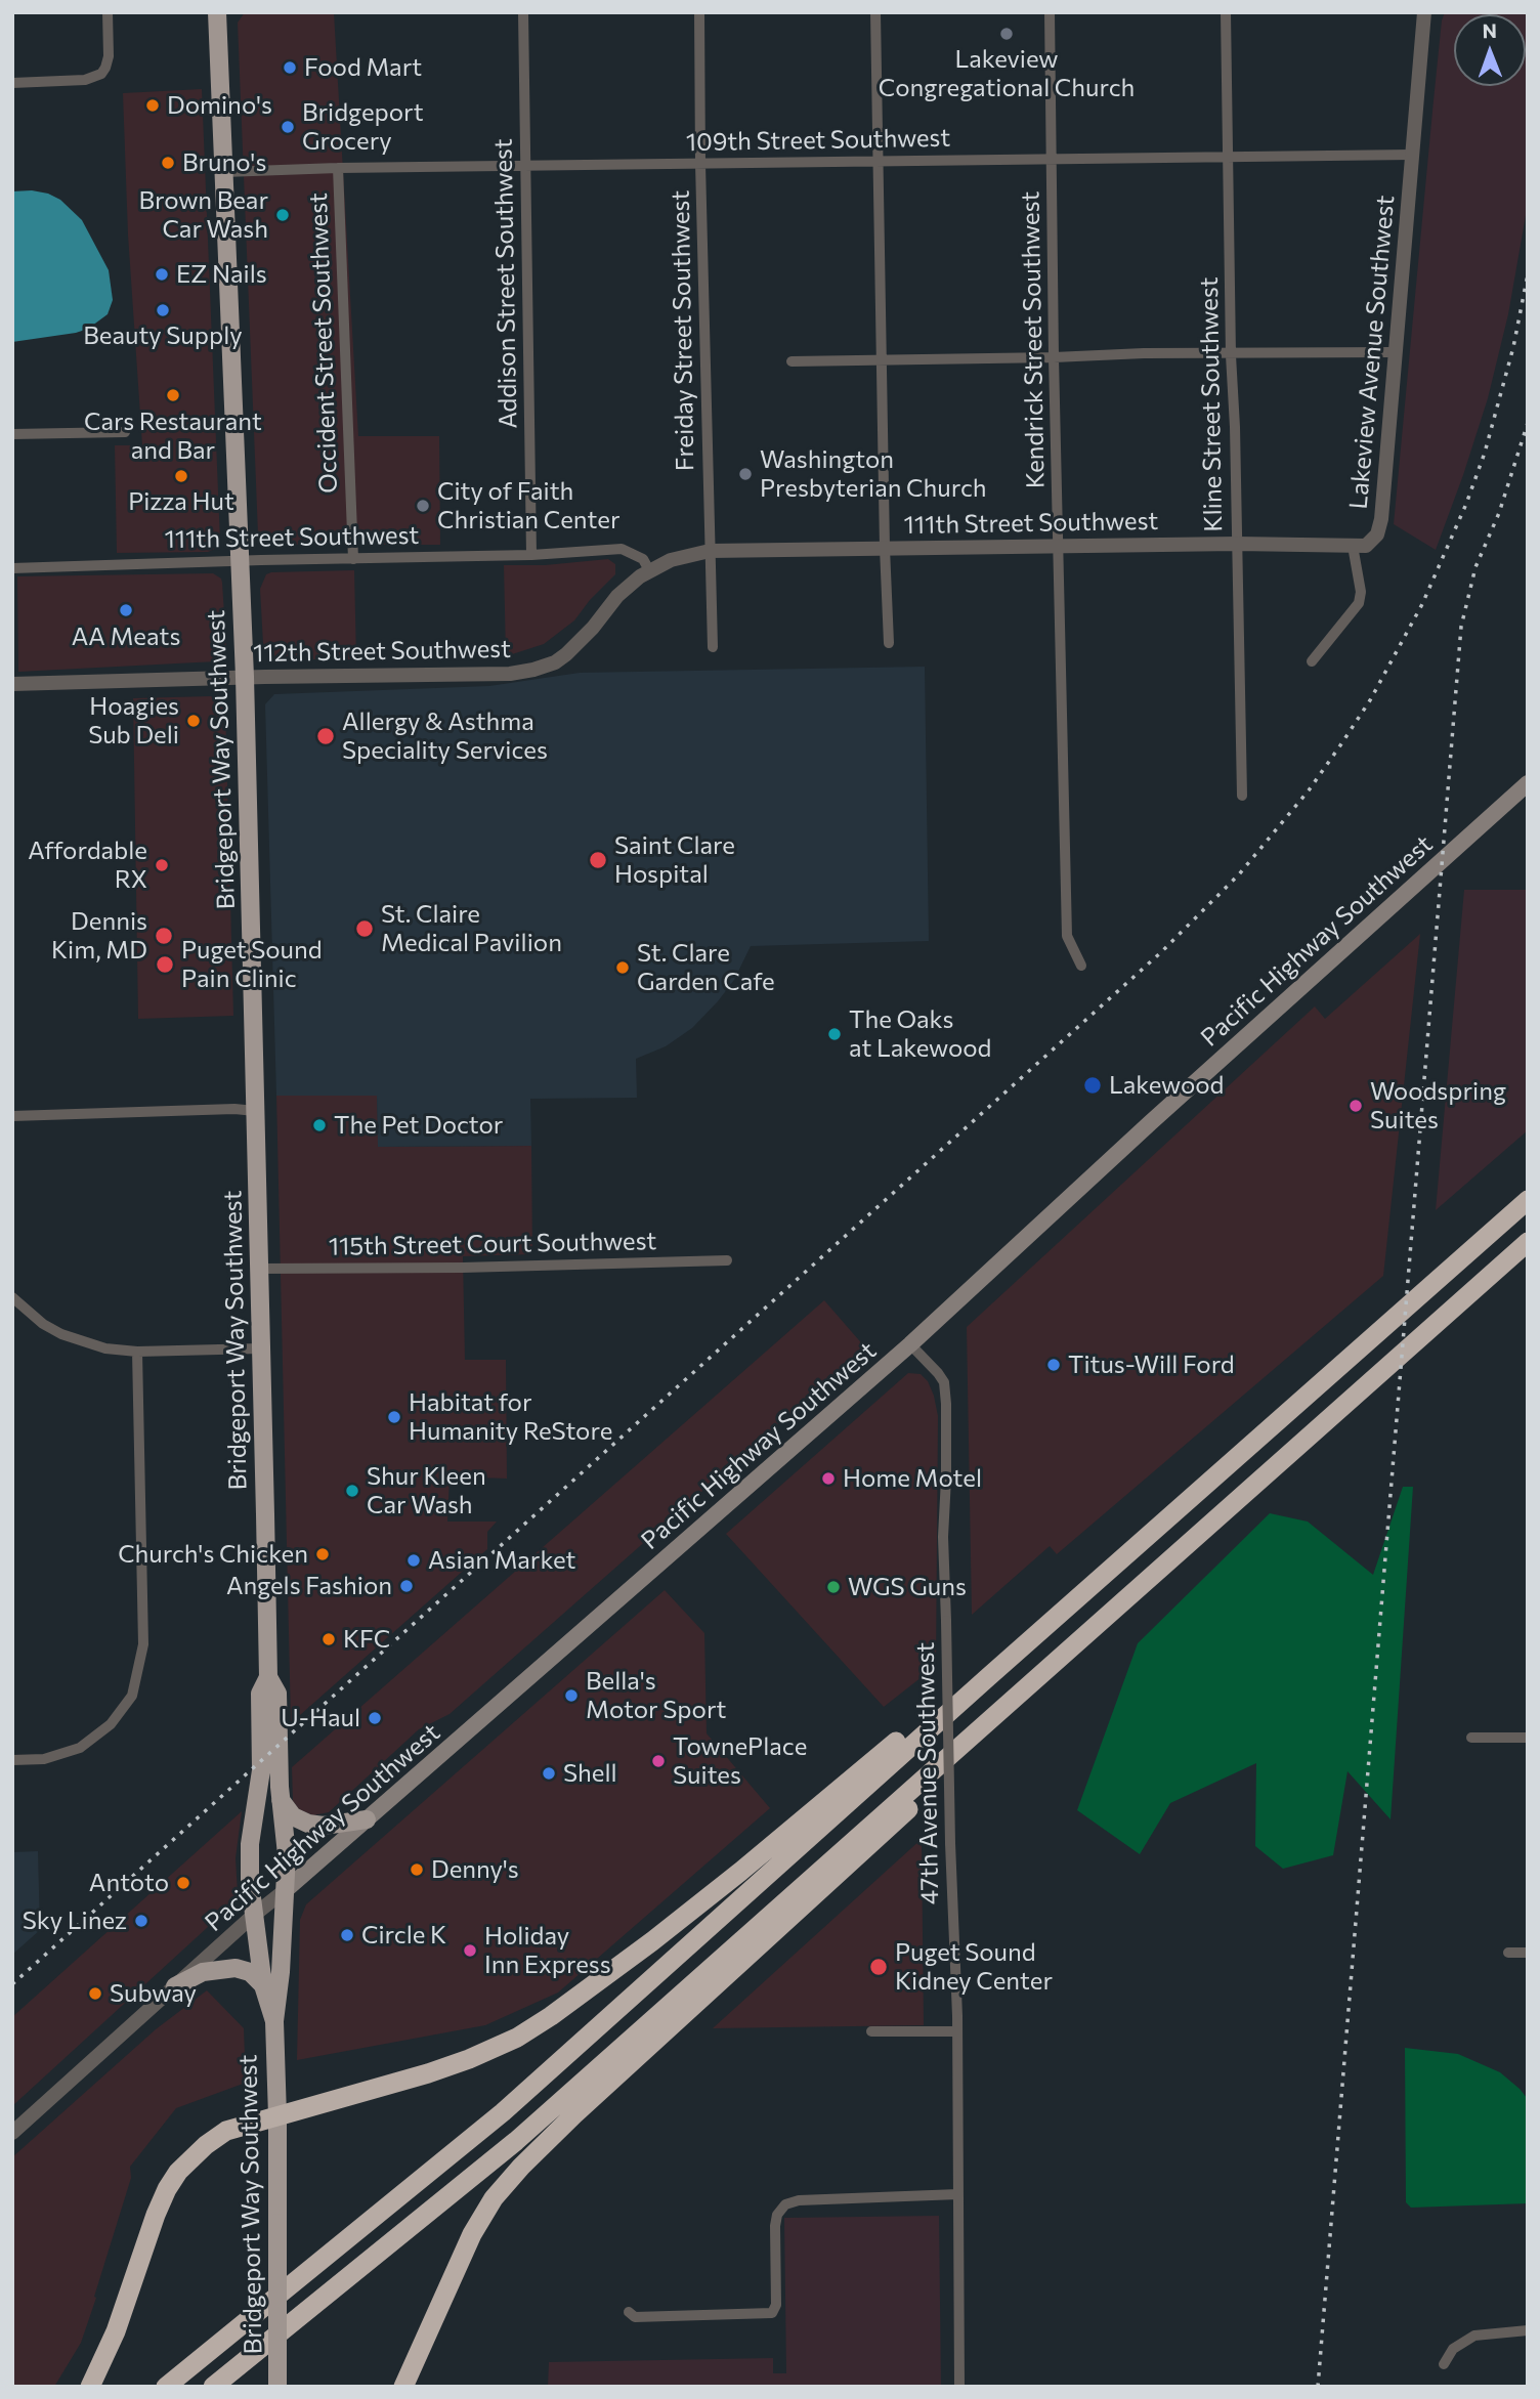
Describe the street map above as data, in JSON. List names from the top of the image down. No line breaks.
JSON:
{"streets":{"main road":["Bridgeport Way Southwest","Pacific Highway Southwest"],"street":["109th Street Southwest","Addison Street Southwest","Freiday Street Southwest","Kendrick Street Southwest","Occident Street Southwest","Lakeview Avenue Southwest","Kline Street Southwest","111th Street Southwest","112th Street Southwest","115th Street Court Southwest","47th Avenue Southwest"]},"crossings":[["109th Street Southwest","Addison Street Southwest"],["109th Street Southwest","Freiday Street Southwest"],["109th Street Southwest","Kendrick Street Southwest"],["109th Street Southwest","Occident Street Southwest"],["109th Street Southwest","Lakeview Avenue Southwest"],["109th Street Southwest","Kline Street Southwest"],["109th Street Southwest","Bridgeport Way Southwest"],["Addison Street Southwest","111th Street Southwest"],["Freiday Street Southwest","111th Street Southwest"],["Freiday Street Southwest","112th Street Southwest"],["Kendrick Street Southwest","111th Street Southwest"],["Occident Street Southwest","111th Street Southwest"],["Lakeview Avenue Southwest","111th Street Southwest"],["Kline Street Southwest","111th Street Southwest"],["111th Street Southwest","112th Street Southwest"],["111th Street Southwest","Bridgeport Way Southwest"],["112th Street Southwest","Bridgeport Way Southwest"],["Bridgeport Way Southwest","Pacific Highway Southwest"],["Bridgeport Way Southwest","115th Street Court Southwest"],["Pacific Highway Southwest","47th Avenue Southwest"]],"places":["Lakeview Congregational Church","Food Mart","Domino's","Bridgeport Grocery","Bruno's","Brown Bear Car Wash","EZ Nails","Beauty Supply","Cars Restaurant and Bar","Washington Presbyterian Church","Pizza Hut","City of Faith Christian Center","AA Meats","Hoagies Sub Deli","Allergy & Asthma Speciality Services","Saint Clare Hospital","Affordable RX","St. Claire Medical Pavilion","Dennis Kim, MD","Puget Sound Pain Clinic","St. Clare Garden Cafe","The Oaks at Lakewood","Lakewood","Woodspring Suites","The Pet Doctor","Titus-Will Ford","Habitat for Humanity ReStore","Home Motel","Shur Kleen Car Wash","Church's Chicken","Asian Market","Angels Fashion","WGS Guns","KFC","Bella's Motor Sport","U-Haul","TownePlace Suites","Shell","Denny's","Antoto","Sky Linez","Circle K","Holiday Inn Express","Puget Sound Kidney Center","Subway"],"north":"top"}
